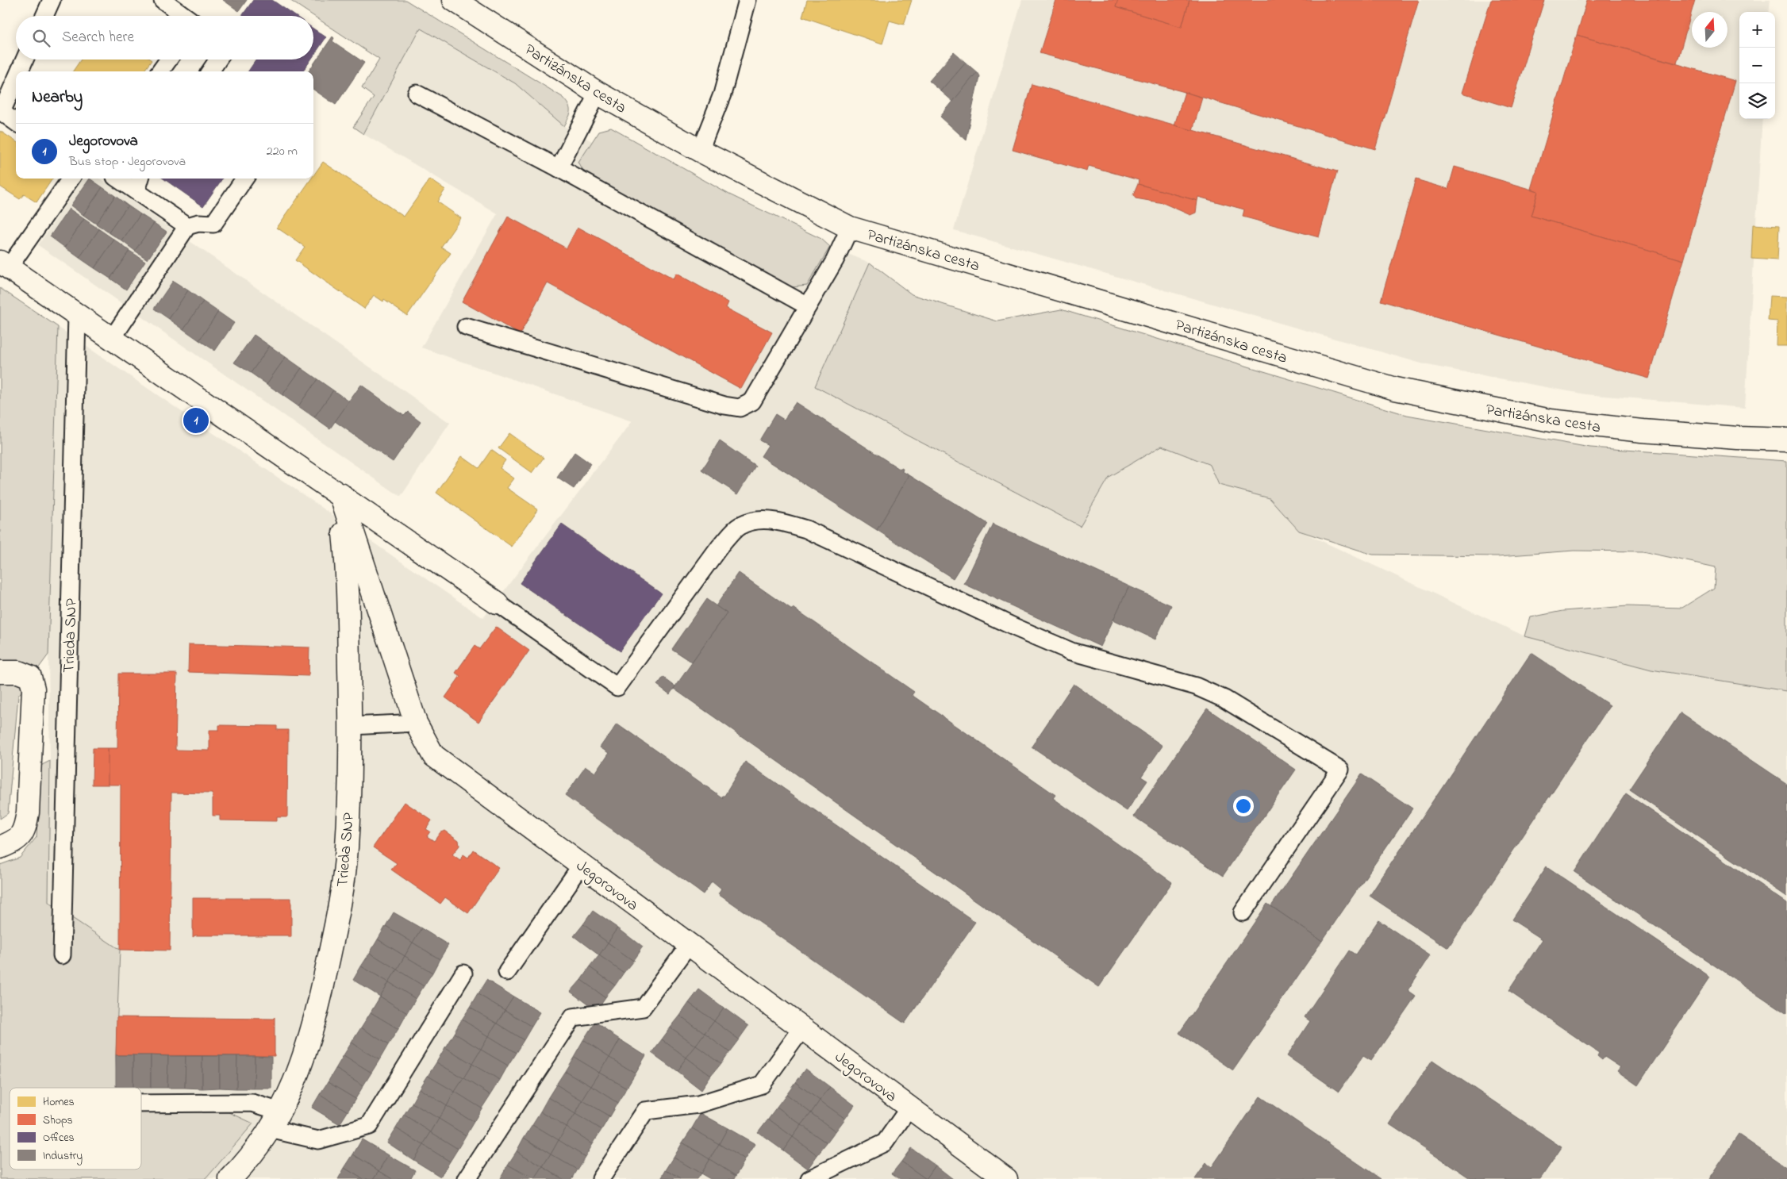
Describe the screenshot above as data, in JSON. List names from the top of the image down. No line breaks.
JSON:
{"streets":{"street":["Partizánska cesta","Trieda SNP","Jegorovova"]},"crossings":[["Trieda SNP","Jegorovova"]],"legend":["Homes","Shops","Offices","Industry"],"north":"top","page":{"map_buttons":["+","−"],"search":"Search here","heading":"Nearby","list":[{"mark":"1","name":"Jegorovova","note":"Bus stop · Jegorovova","value":"220 m"}],"pins":"1"}}
